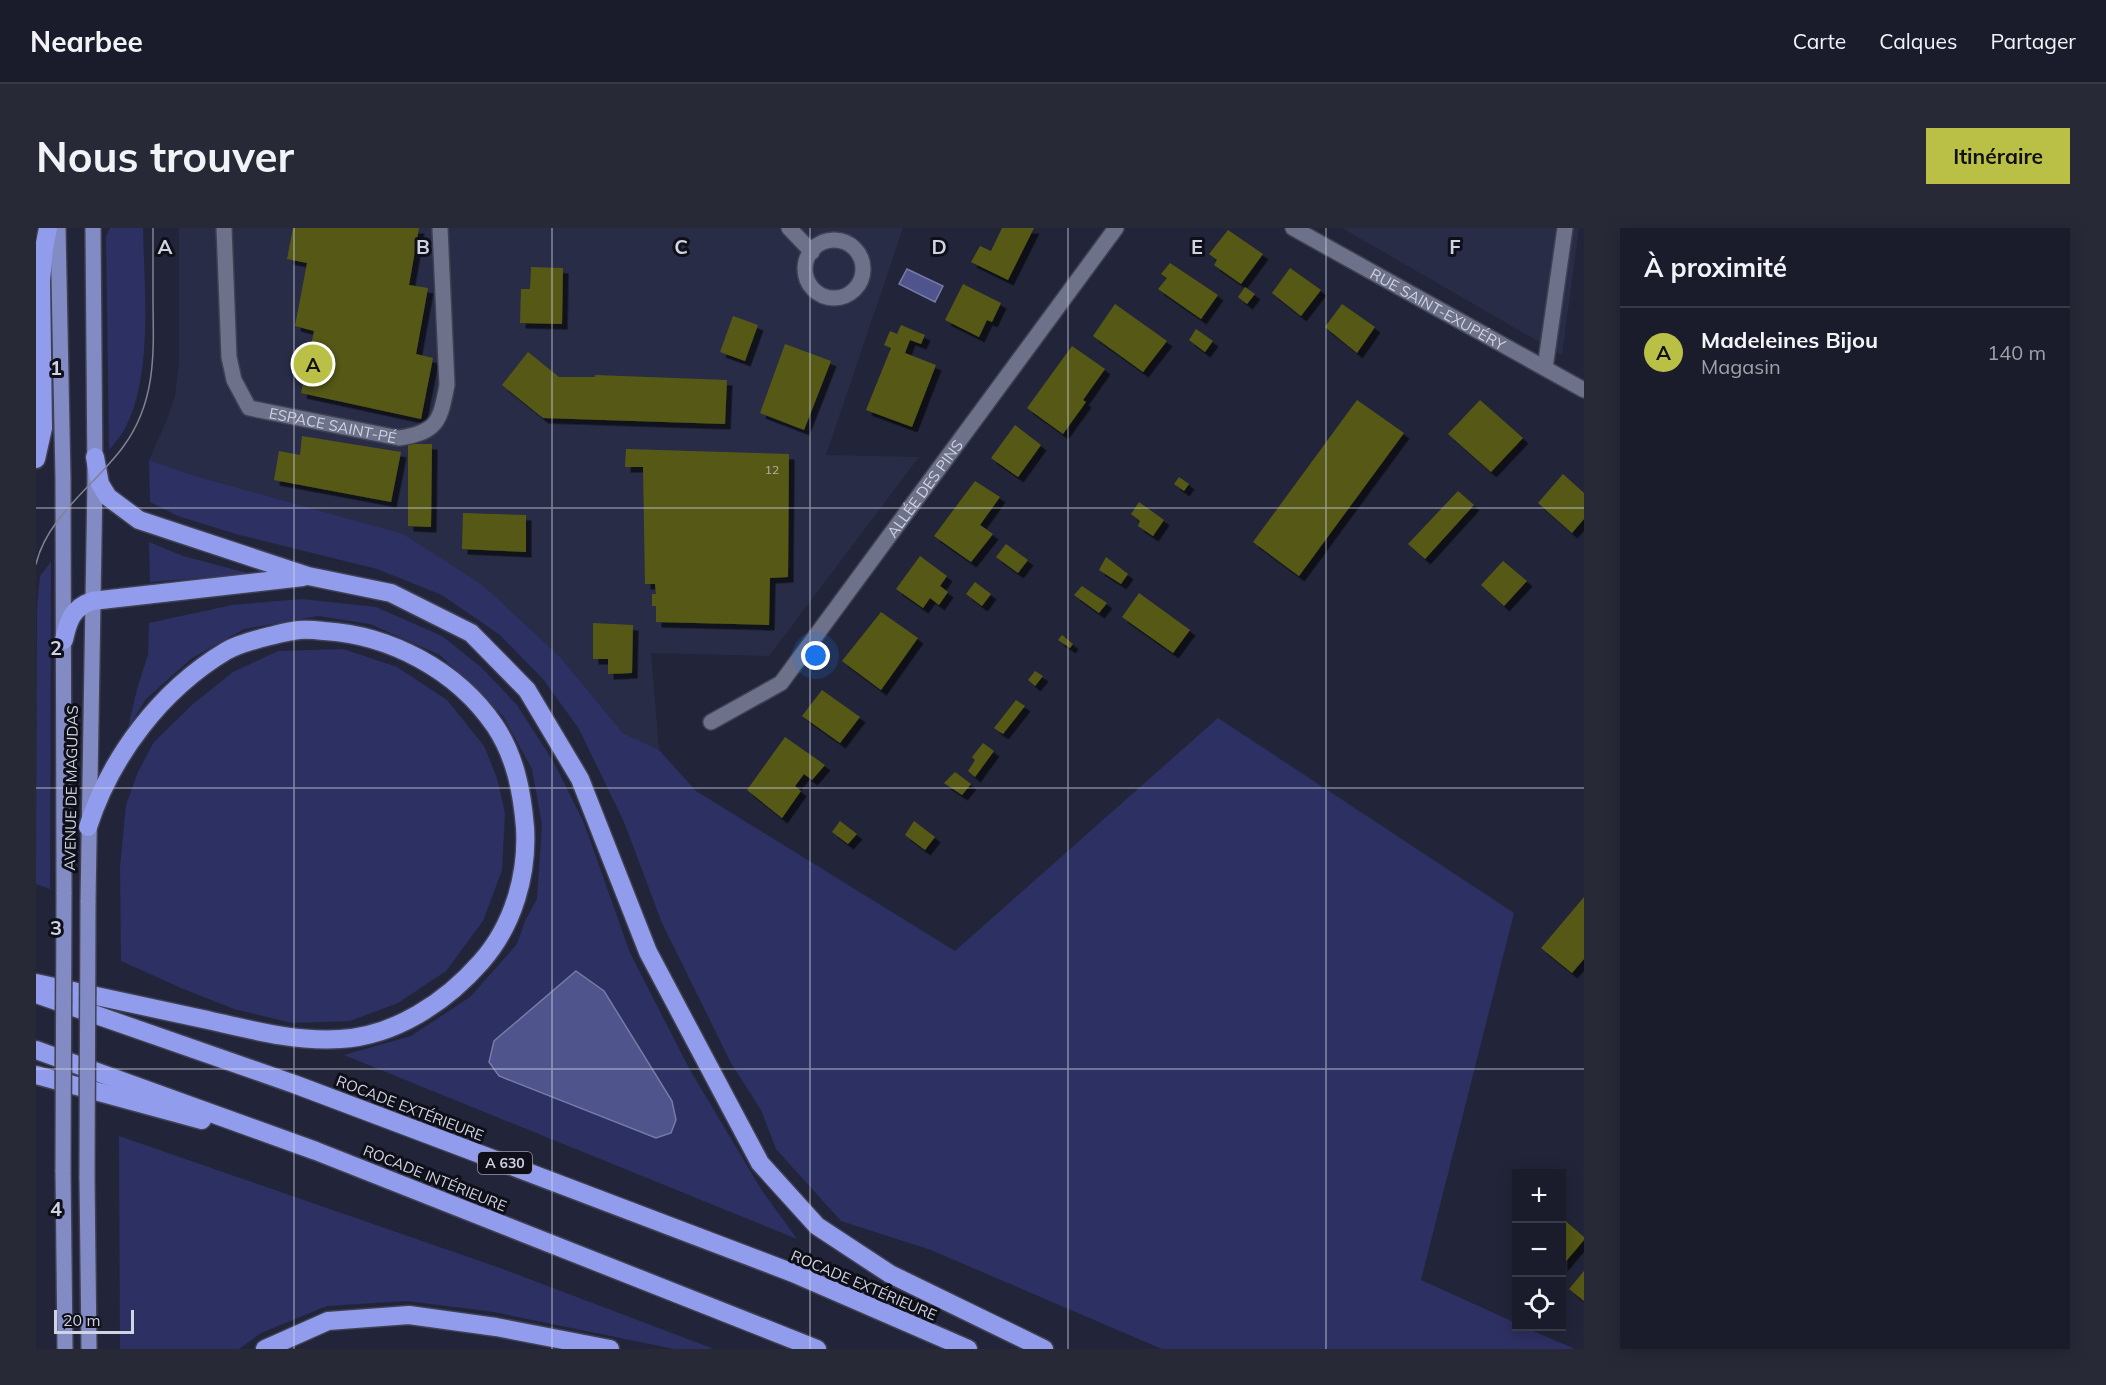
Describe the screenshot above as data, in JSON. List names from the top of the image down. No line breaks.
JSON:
{"streets":{"highway":["ROCADE EXTÉRIEURE","A 630","ROCADE INTÉRIEURE"],"main road":["AVENUE DE MAGUDAS"],"street":["RUE SAINT-EXUPÉRY","ESPACE SAINT-PÉ","ALLÉE DES PINS"]},"house_numbers":["12"],"scale_bar":"20 m","page":{"header":"Nearbee","nav":["Carte","Calques","Partager"],"buttons":"Itinéraire","title":"Nous trouver","heading":"À proximité","list":[{"mark":"A","name":"Madeleines Bijou","note":"Magasin","value":"140 m"}],"pins":"A","map_buttons":["+","−"],"scale":"20 m"},"grid":{"columns":["A","B","C","D","E","F"],"rows":["1","2","3","4"]}}
